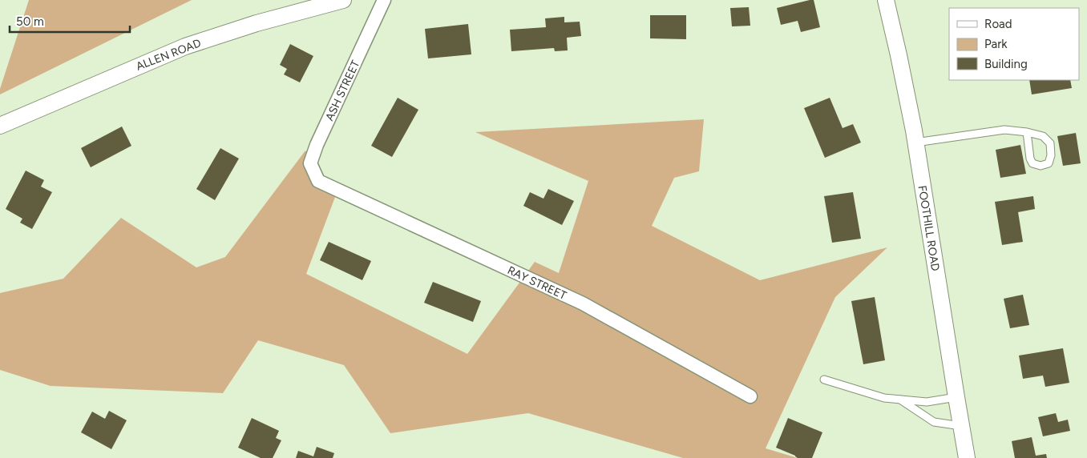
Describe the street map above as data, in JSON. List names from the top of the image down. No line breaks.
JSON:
{"streets":{"street":["ALLEN ROAD","ASH STREET","FOOTHILL ROAD","RAY STREET"]},"crossings":[["ASH STREET","RAY STREET"]],"legend":["Road","Park","Building"],"scale_bar":"50 m"}
